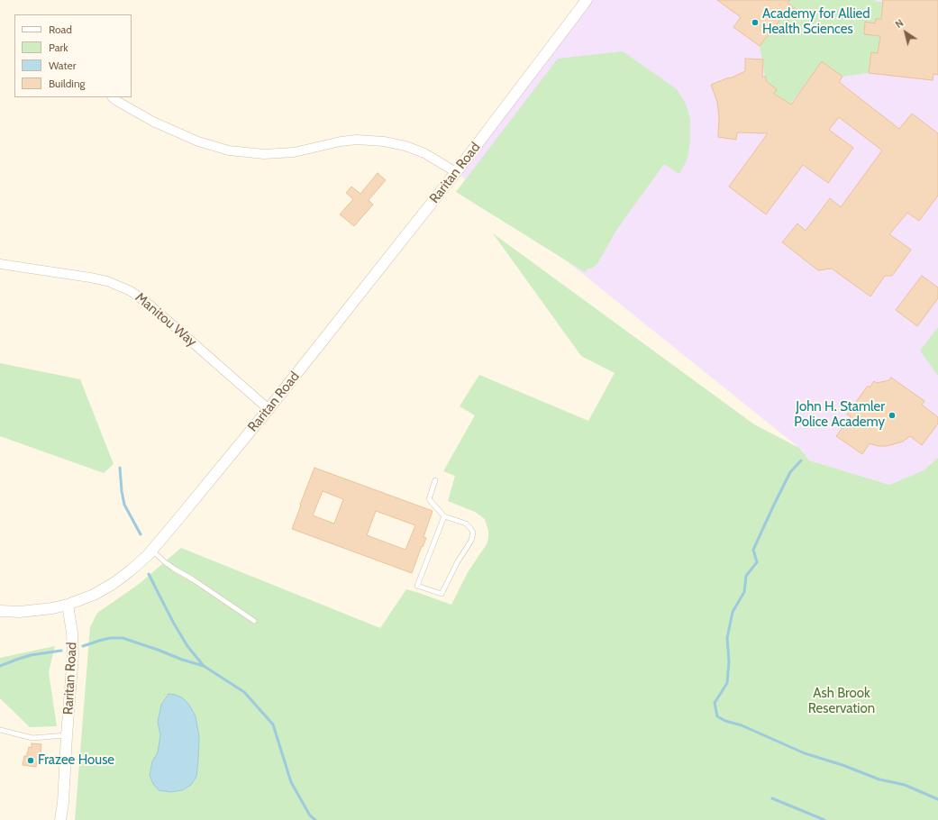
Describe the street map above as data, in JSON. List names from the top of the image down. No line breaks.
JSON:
{"streets":{"street":["Raritan Road","Manitou Way"]},"crossings":[["Raritan Road","Manitou Way"]],"parks":["Ash Brook Reservation"],"places":["Academy for Allied Health Sciences","John H. Stamler Police Academy","Frazee House"],"legend":["Road","Park","Water","Building"],"north":"top left"}
